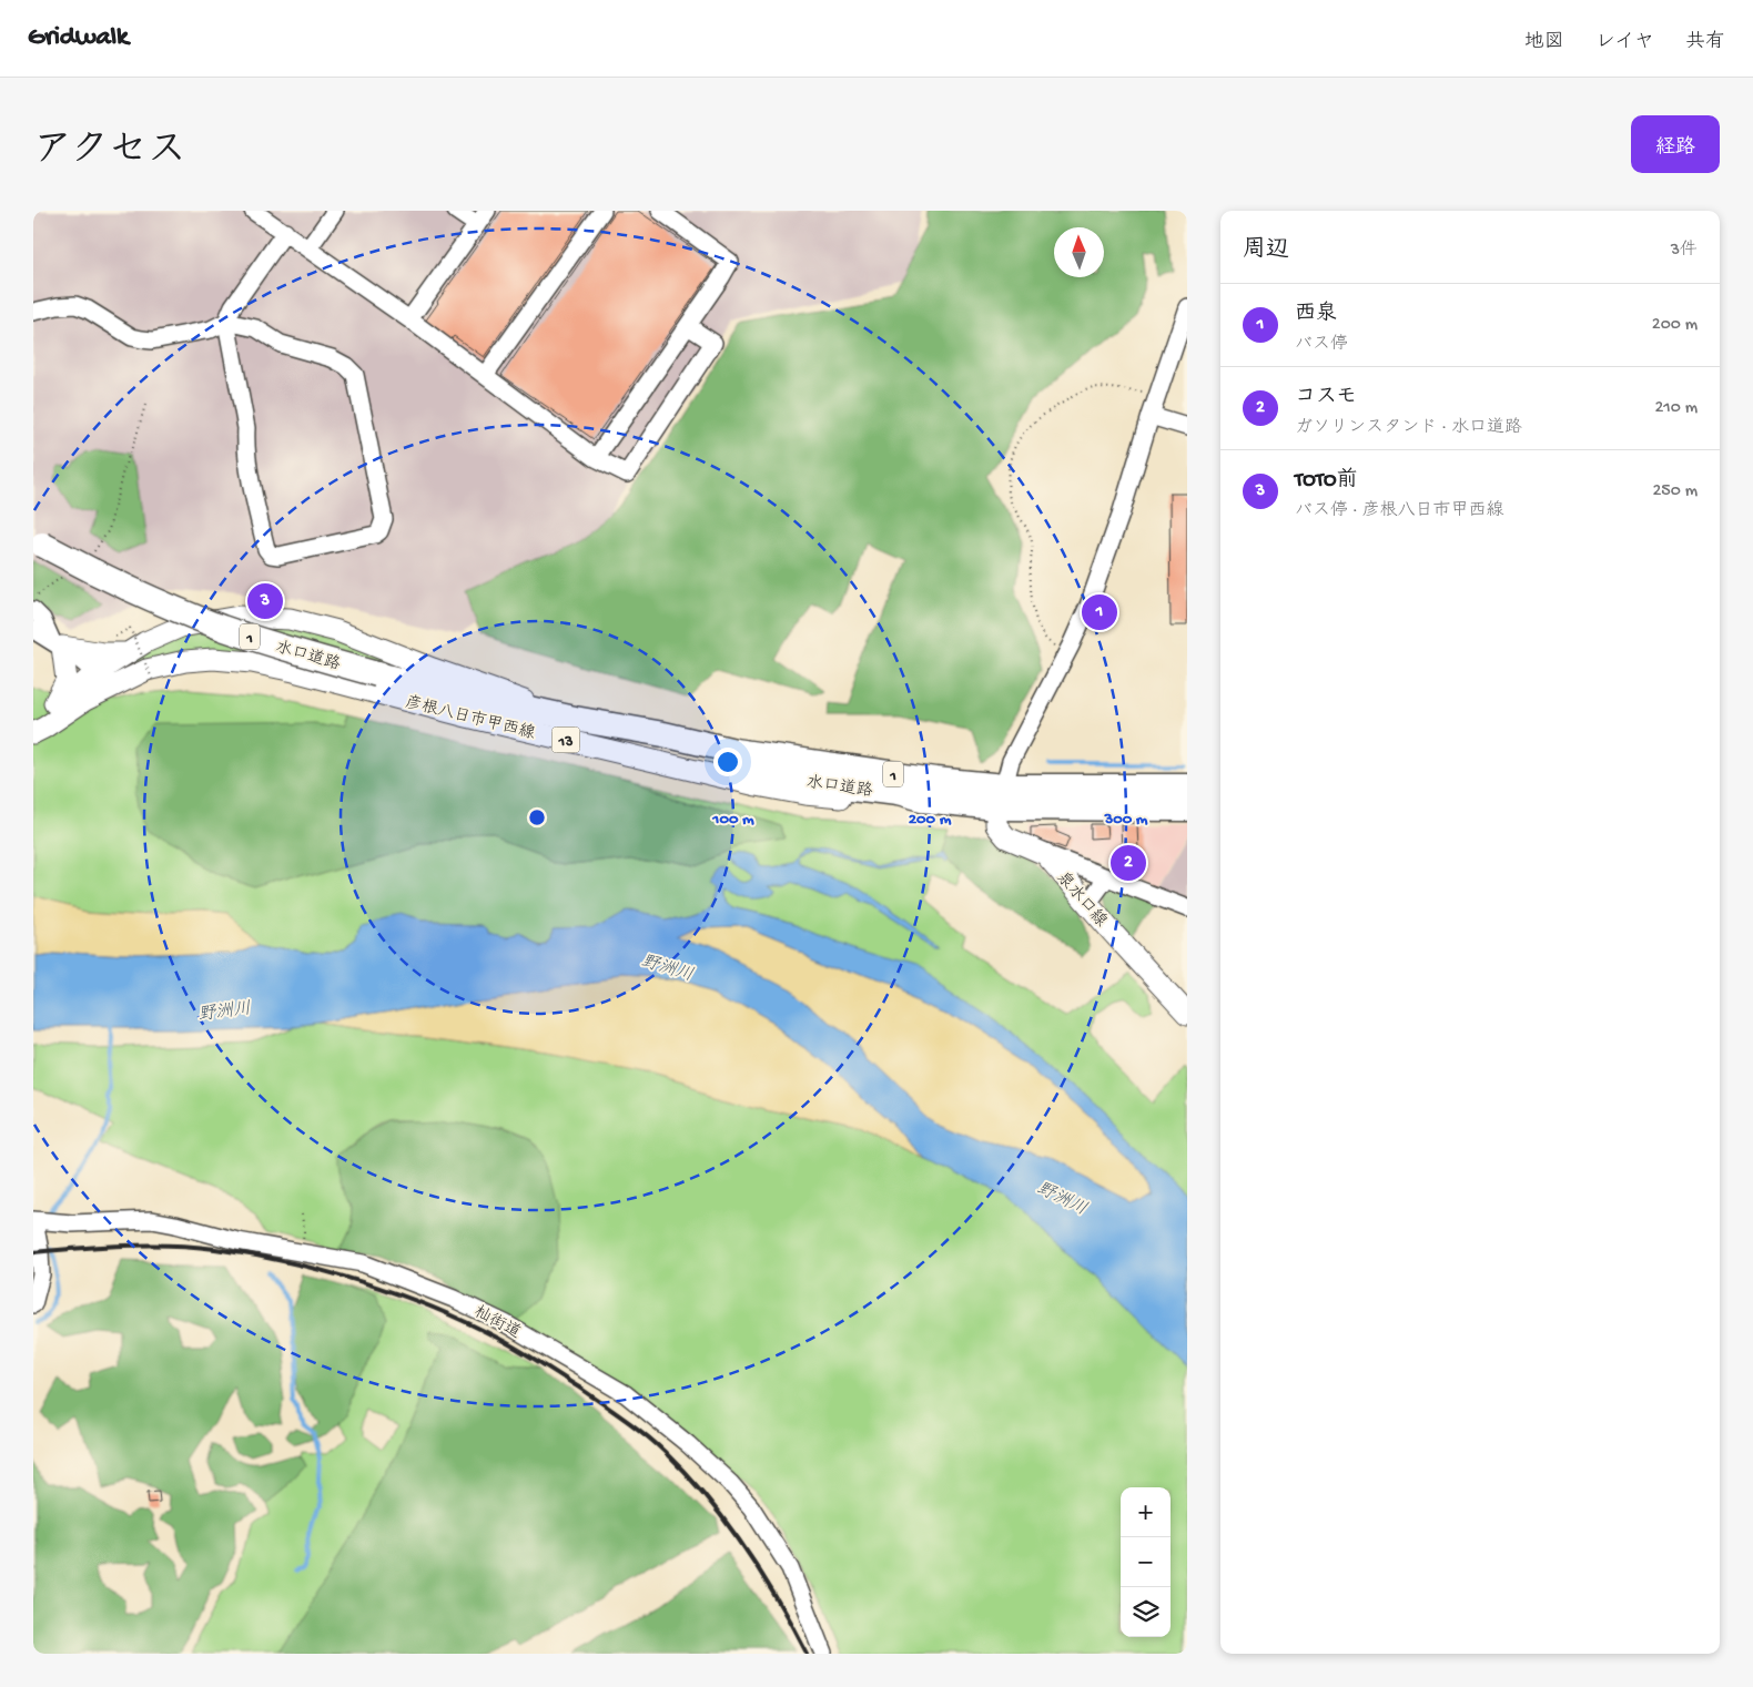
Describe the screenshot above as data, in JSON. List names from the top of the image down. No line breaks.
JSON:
{"streets":{"highway":["1","水口道路"],"main road":["彦根八日市甲西線","13","泉水口線"],"street":["杣街道"]},"crossings":[["水口道路","彦根八日市甲西線"],["水口道路","泉水口線"],["彦根八日市甲西線","13"]],"water":["野洲川"],"north":"top","page":{"header":"Gridwalk","nav":["地図","レイヤ","共有"],"title":"アクセス","buttons":"経路","heading":["周辺","3件"],"list":[{"mark":"1","name":"西泉","note":"バス停","value":"200 m"},{"mark":"2","name":"コスモ","note":"ガソリンスタンド · 水口道路","value":"210 m"},{"mark":"3","name":"TOTO前","note":"バス停 · 彦根八日市甲西線","value":"250 m"}],"pins":["3","1","2"],"map_buttons":["+","−"]},"rings":["100 m","200 m","300 m"]}
